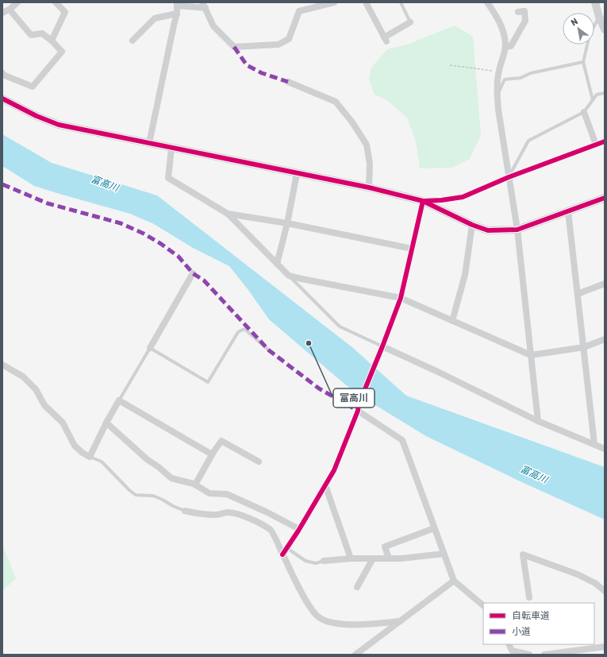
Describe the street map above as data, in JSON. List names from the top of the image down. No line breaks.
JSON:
{"water":["富高川"],"places":["富高川"],"legend":["自転車道","小道"],"north":"top left"}
